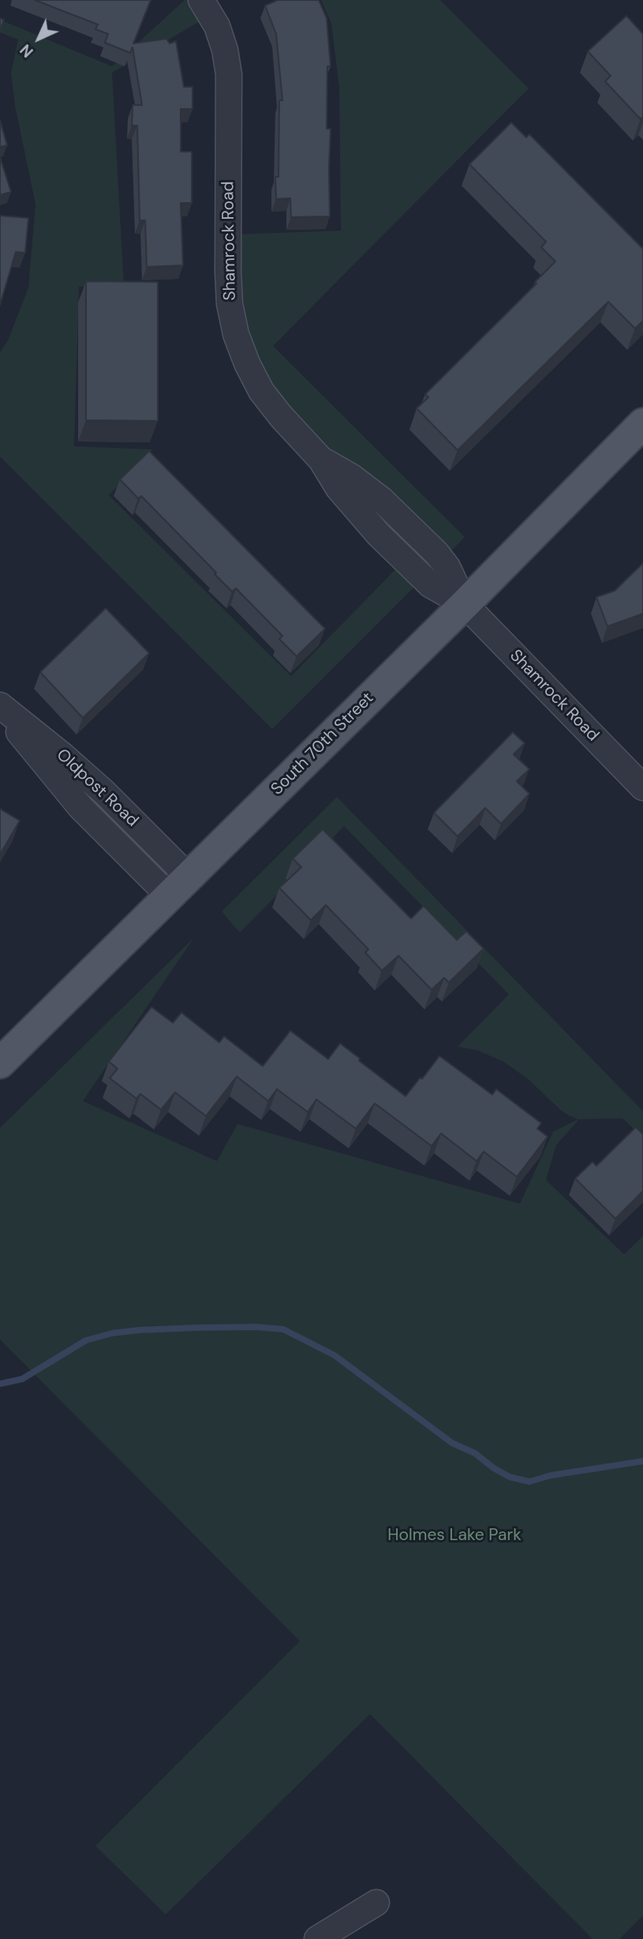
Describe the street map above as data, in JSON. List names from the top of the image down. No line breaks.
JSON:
{"streets":{"main road":["South 70th Street"],"street":["Shamrock Road","Oldpost Road"]},"crossings":[["Shamrock Road","South 70th Street"],["South 70th Street","Oldpost Road"]],"parks":["Holmes Lake Park"],"north":"bottom left"}
